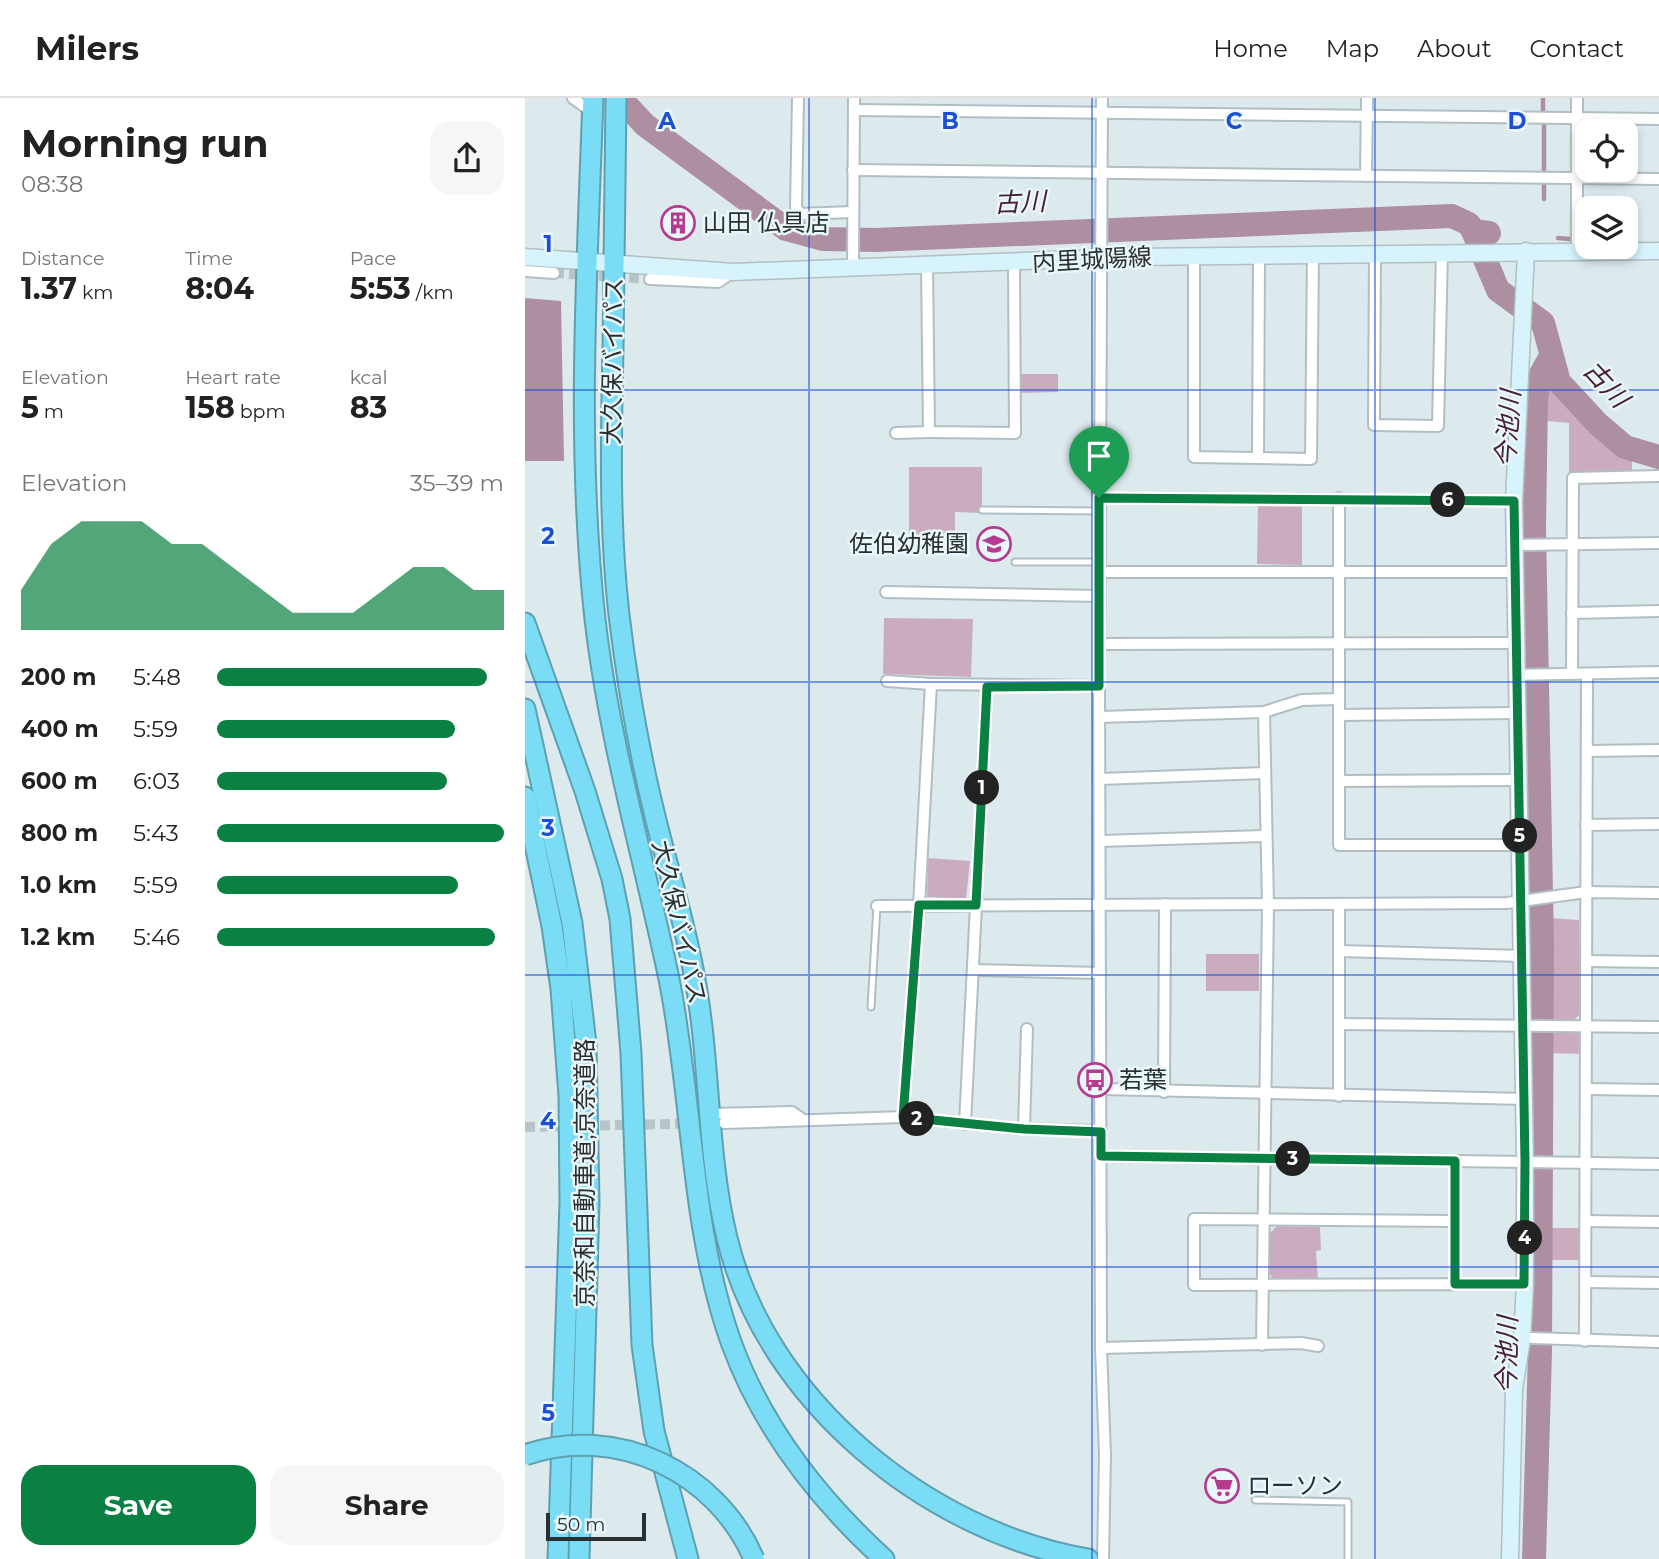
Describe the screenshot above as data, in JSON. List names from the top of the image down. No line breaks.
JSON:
{"streets":{"highway":["大久保バイパス","京奈和自動車道;京奈道路"],"street":["内里城陽線"]},"crossings":[["内里城陽線","大久保バイパス"]],"water":["古川","今池川"],"places":{"building":["山田 仏具店"],"school or university":["佐伯幼稚園"],"bus stop":["若葉"],"supermarket":["ローソン"]},"scale_bar":"50 m","page":{"header":"Milers","nav":["Home","Map","About","Contact"],"heading":["Morning run","08:38"],"stats":[["Distance","1.37 km"],["Time","8:04"],["Pace","5:53 /km"],["Elevation","5 m"],["Heart rate","158 bpm"],["kcal","83"]],"chart":["Elevation","35–39 m"],"pins":["6","1","5","2","3","4"],"list":[{"name":"200 m","note":"5:48"},{"name":"400 m","note":"5:59"},{"name":"600 m","note":"6:03"},{"name":"800 m","note":"5:43"},{"name":"1.0 km","note":"5:59"},{"name":"1.2 km","note":"5:46"}],"buttons":["Save","Share"],"scale":"50 m"},"grid":{"columns":["A","B","C","D"],"rows":["1","2","3","4","5"]}}
